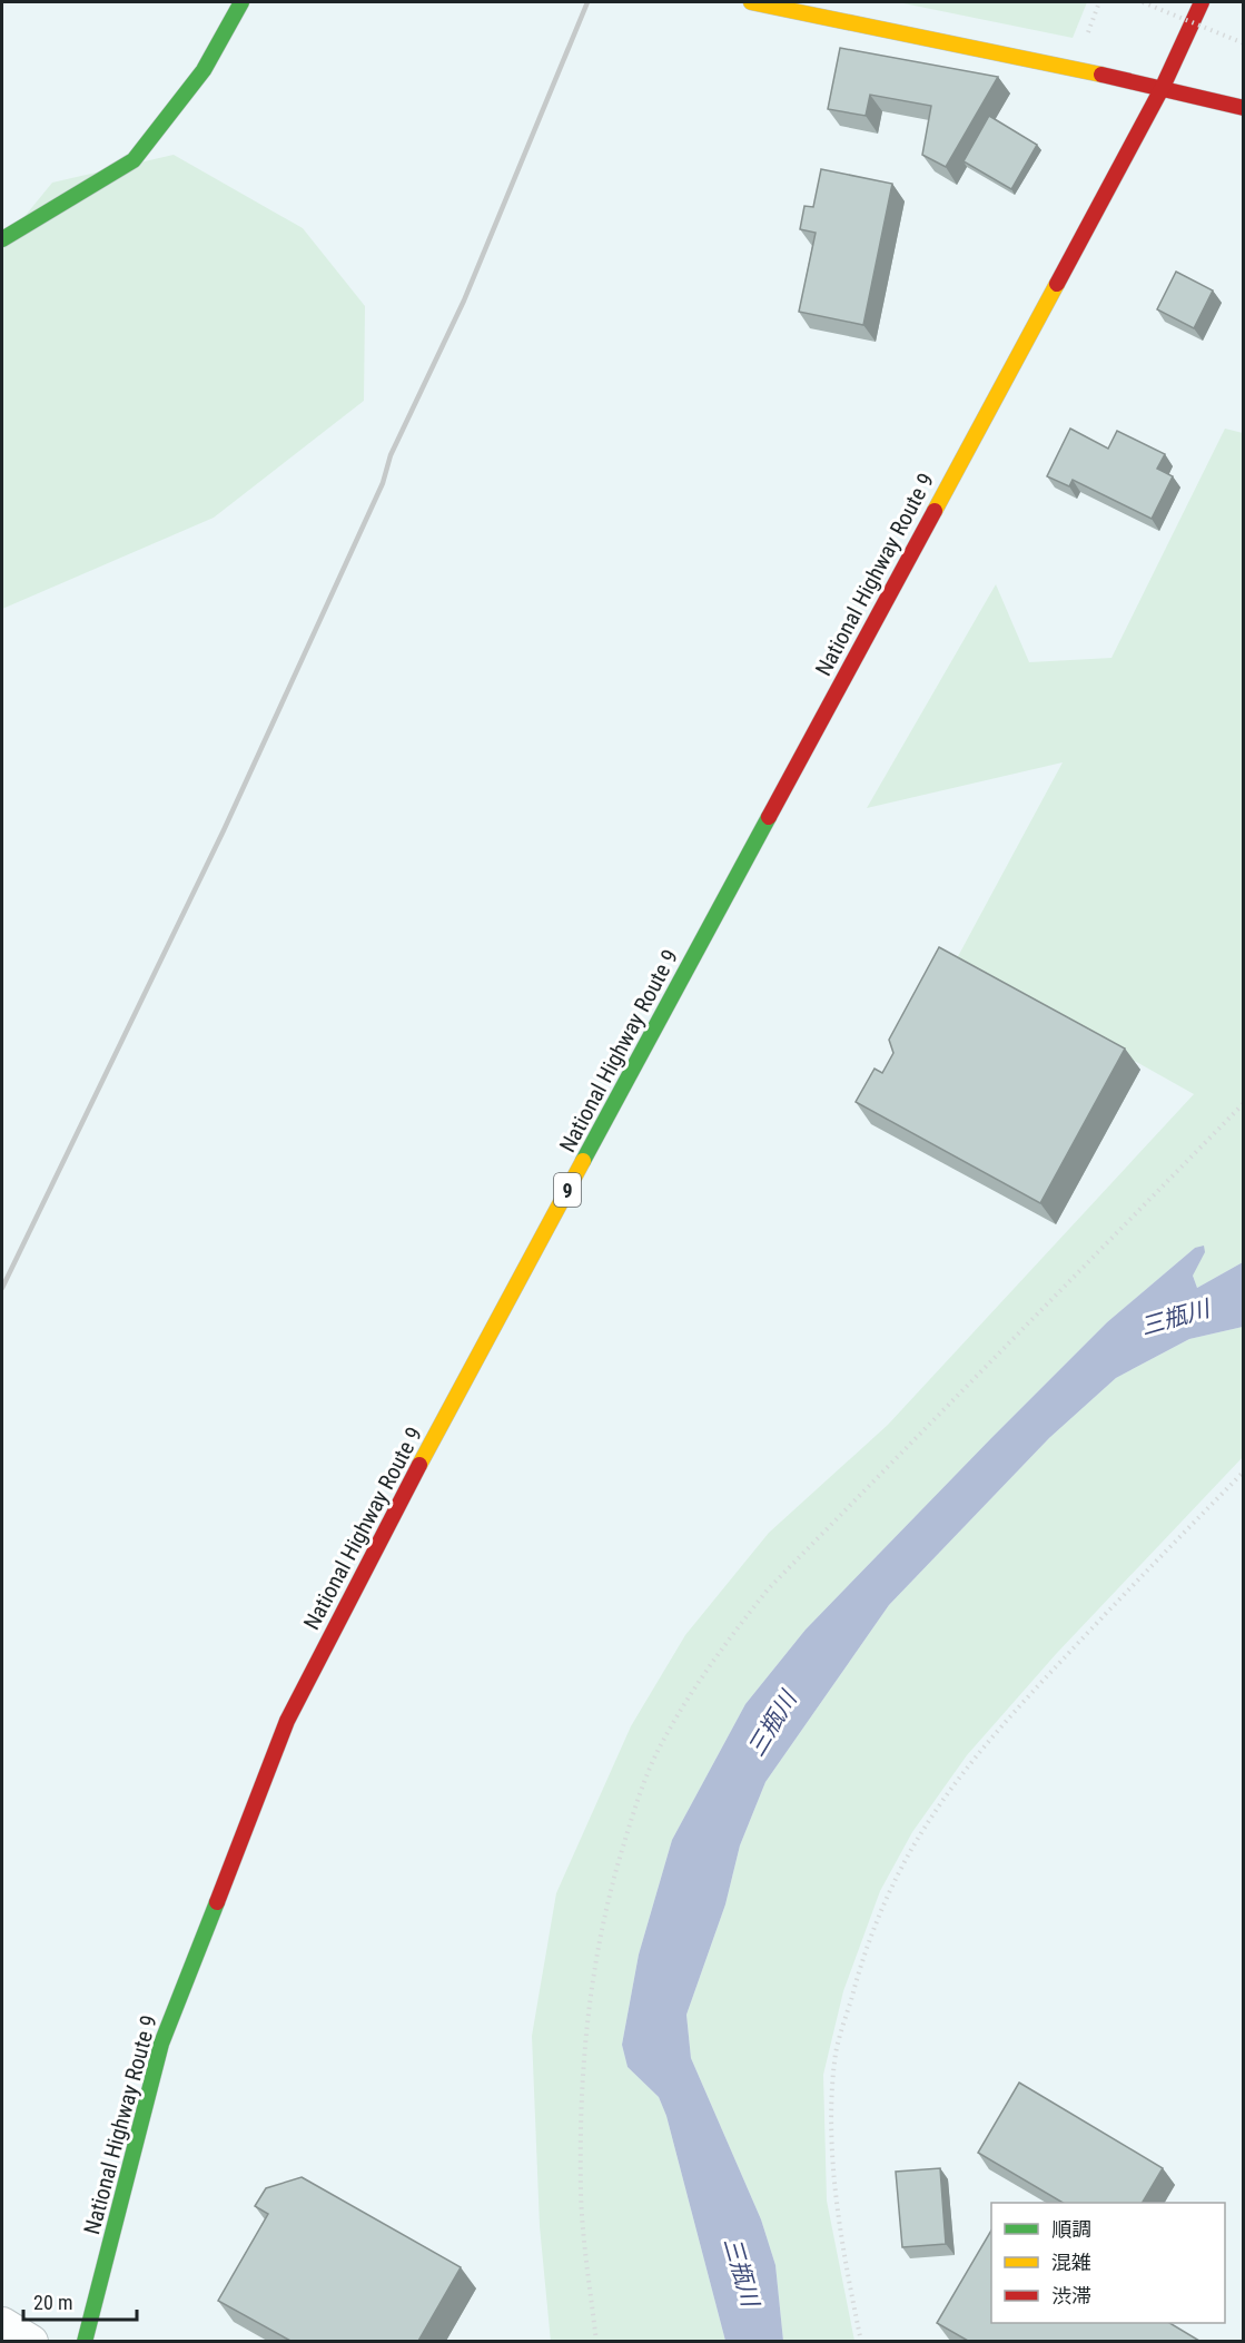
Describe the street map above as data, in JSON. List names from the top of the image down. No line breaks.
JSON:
{"streets":{"main road":["National Highway Route 9","9"]},"water":["三瓶川"],"legend":["順調","混雑","渋滞"],"scale_bar":"20 m"}
